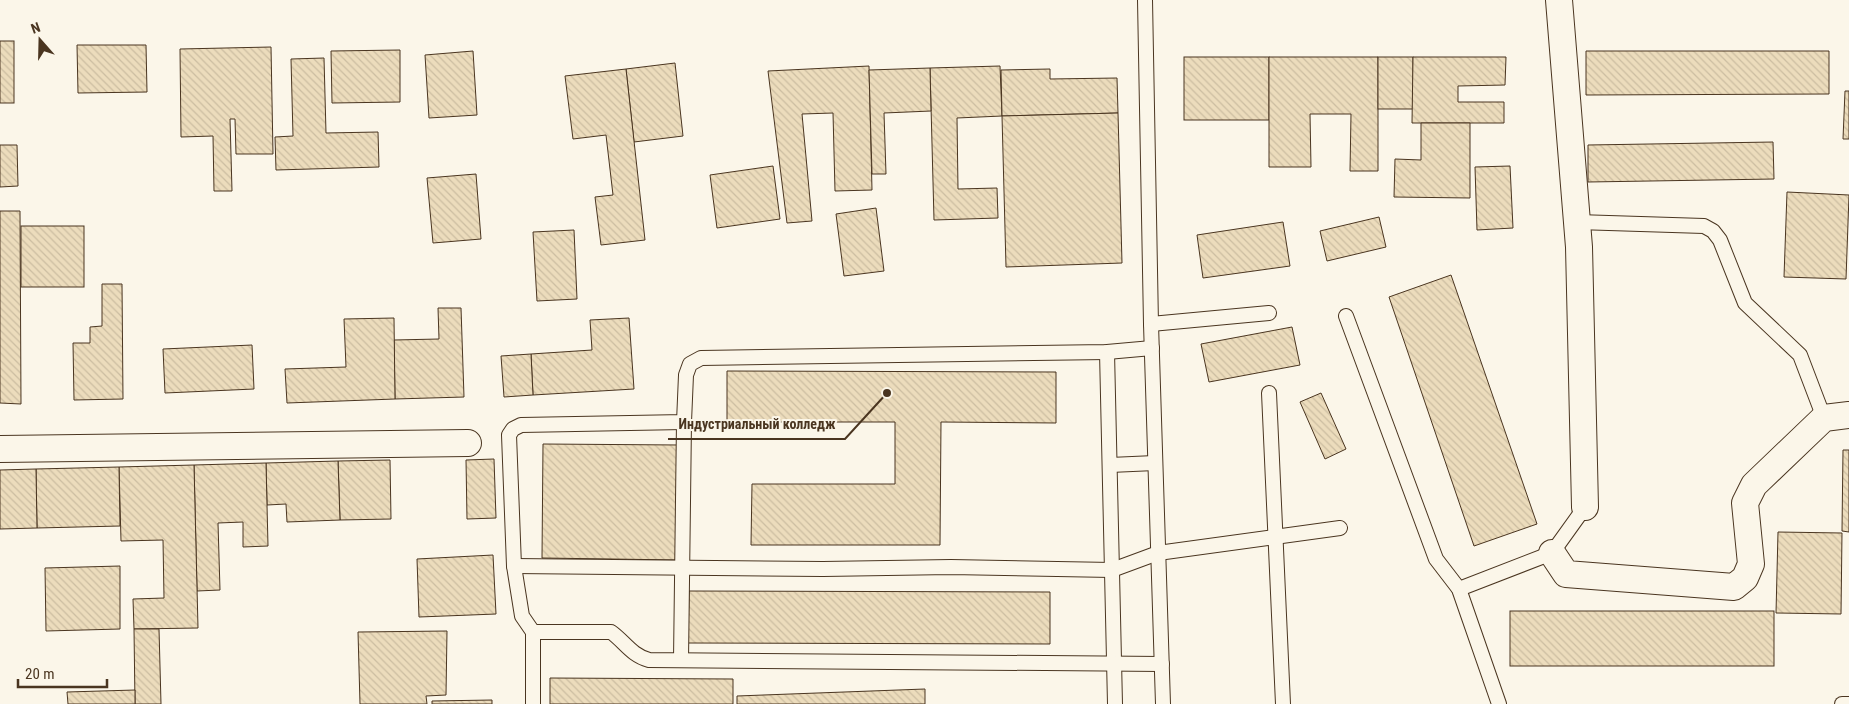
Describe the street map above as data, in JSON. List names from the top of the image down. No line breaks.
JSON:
{"places":["Индустриальный колледж"],"scale_bar":"20 m","north":"top"}
